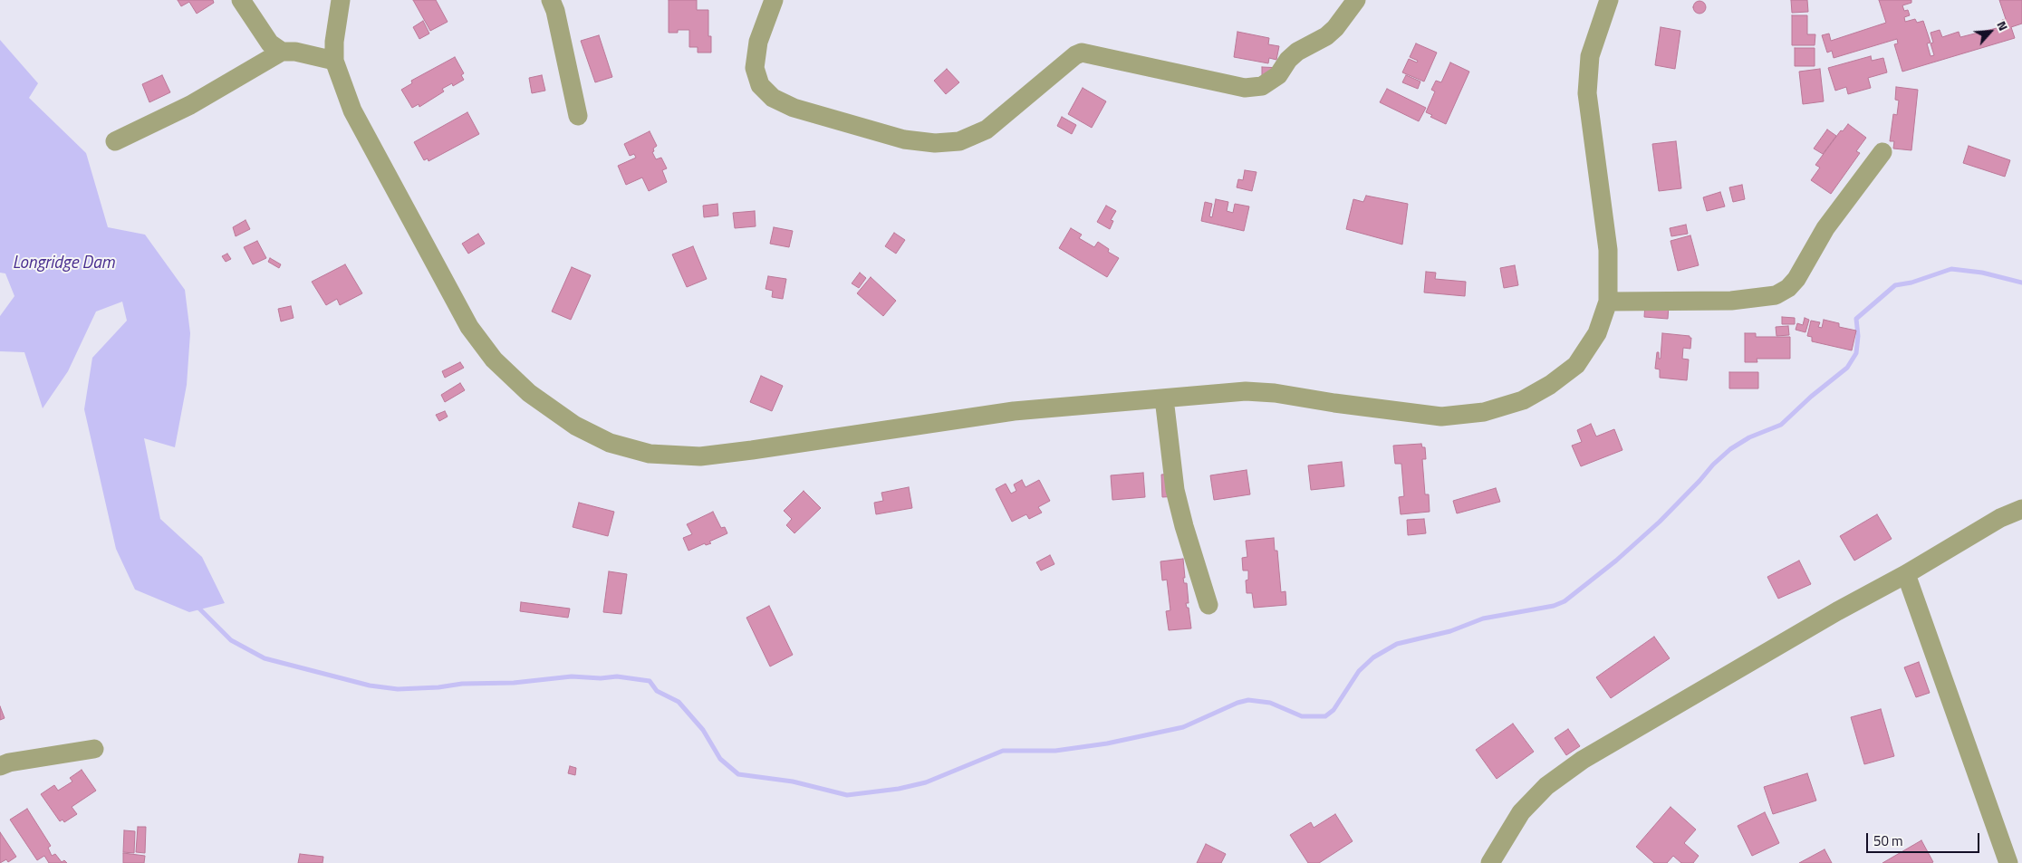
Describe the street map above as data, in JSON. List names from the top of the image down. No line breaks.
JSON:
{"water":["Longridge Dam"],"scale_bar":"50 m","north":"top right"}
